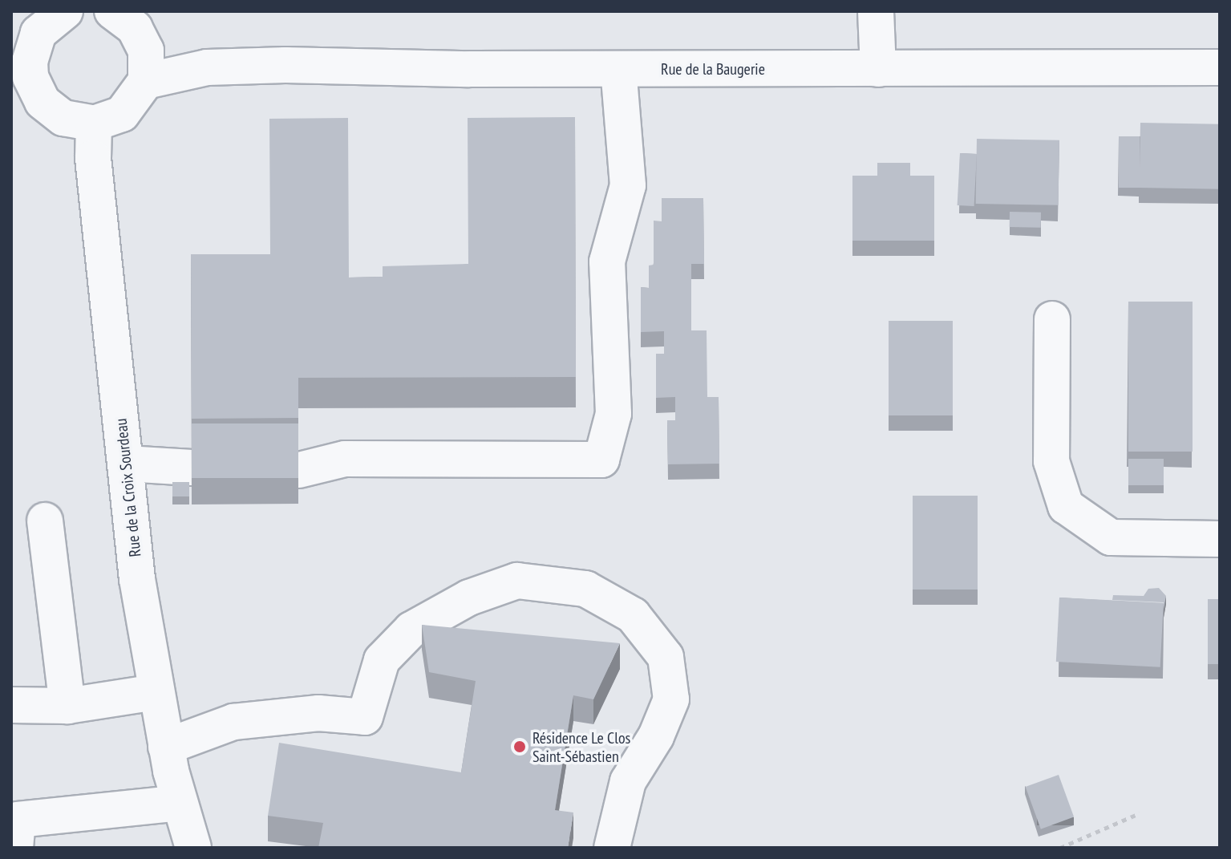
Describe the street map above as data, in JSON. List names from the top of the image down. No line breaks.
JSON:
{"streets":{"street":["Rue de la Baugerie","Rue de la Croix Sourdeau"]},"places":["Résidence Le Clos Saint-Sébastien"]}
